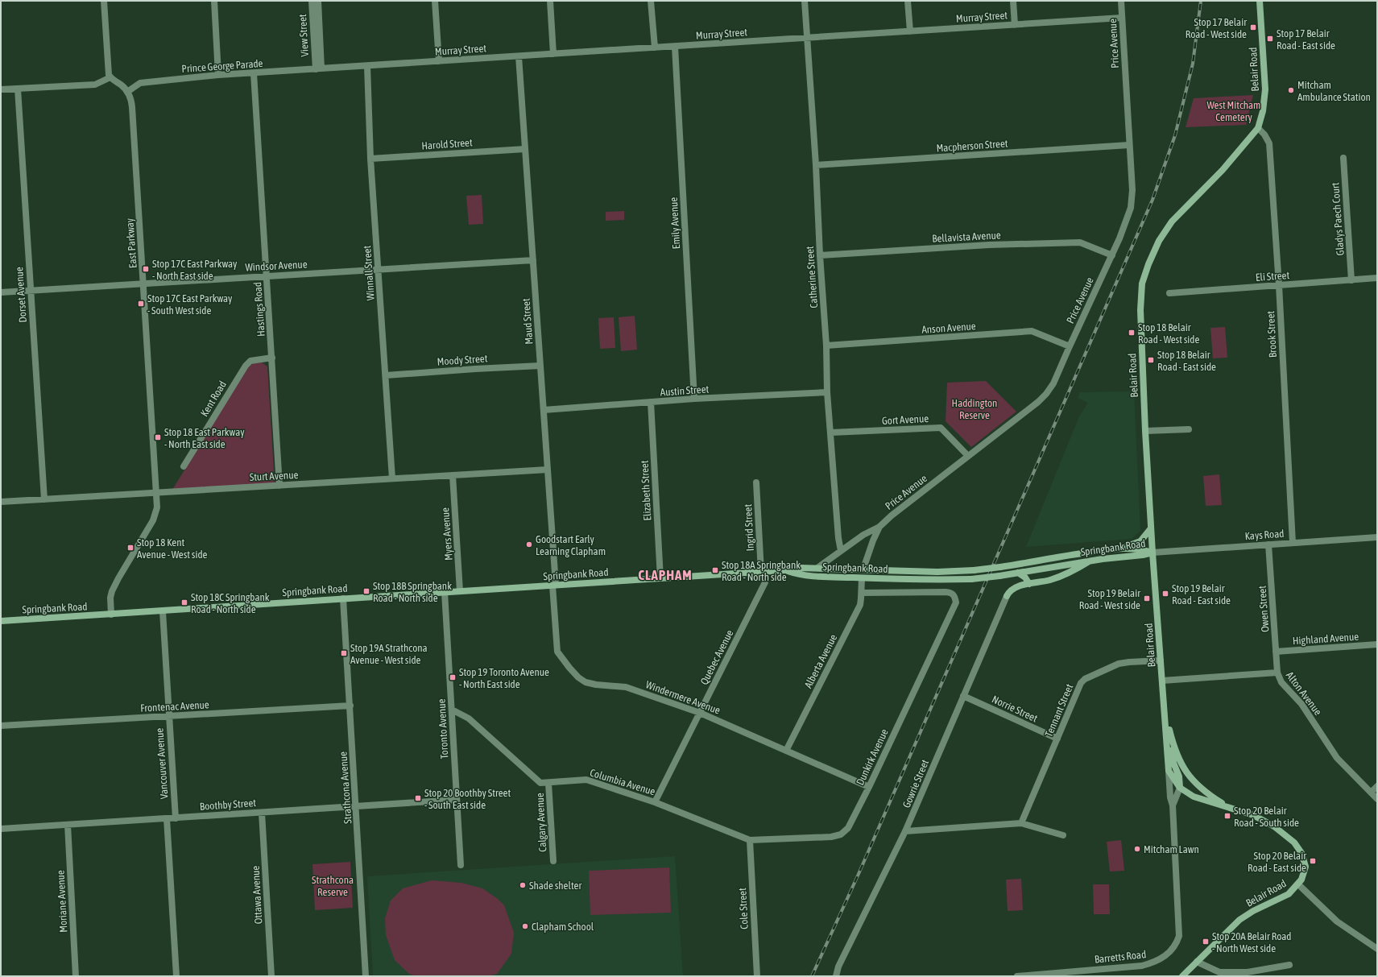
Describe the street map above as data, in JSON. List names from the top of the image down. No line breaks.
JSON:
{"streets":{"main road":["Belair Road","Springbank Road"],"street":["Murray Street","View Street","Price Avenue","Prince George Parade","Harold Street","Macpherson Street","Gladys Paech Court","Emily Avenue","Bellavista Avenue","East Parkway","Windsor Avenue","Winnall Street","Eli Street","Catherine Street","Dorset Avenue","Hastings Road","Maud Street","Anson Avenue","Brook Street","Moody Street","Austin Street","Kent Road","Gort Avenue","Sturt Avenue","Elizabeth Street","Ingrid Street","Myers Avenue","Kays Road","Owen Street","Highland Avenue","Quebec Avenue","Alberta Avenue","Alton Avenue","Windermere Avenue","Frontenac Avenue","Norrie Street","Tennant Street","Toronto Avenue","Dunkirk Avenue","Vancouver Avenue","Columbia Avenue","Gowrie Street","Strathcona Avenue","Boothby Street","Calgary Avenue","Ottawa Avenue","Moriane Avenue","Cole Street","Barretts Road"]},"crossings":[["Murray Street","View Street"],["Murray Street","Price Avenue"],["Murray Street","Prince George Parade"],["Murray Street","Emily Avenue"],["Murray Street","Winnall Street"],["Murray Street","Catherine Street"],["Murray Street","Maud Street"],["View Street","Prince George Parade"],["Price Avenue","Macpherson Street"],["Price Avenue","Bellavista Avenue"],["Price Avenue","Catherine Street"],["Price Avenue","Anson Avenue"],["Price Avenue","Gort Avenue"],["Price Avenue","Springbank Road"],["Prince George Parade","East Parkway"],["Prince George Parade","Hastings Road"],["Belair Road","Brook Street"],["Belair Road","Kays Road"],["Belair Road","Springbank Road"],["Belair Road","Alton Avenue"],["Belair Road","Tennant Street"],["Belair Road","Barretts Road"],["Harold Street","Winnall Street"],["Harold Street","Maud Street"],["Macpherson Street","Catherine Street"],["Gladys Paech Court","Eli Street"],["Emily Avenue","Austin Street"],["Bellavista Avenue","Catherine Street"],["East Parkway","Windsor Avenue"],["East Parkway","Sturt Avenue"],["Windsor Avenue","Winnall Street"],["Windsor Avenue","Dorset Avenue"],["Windsor Avenue","Hastings Road"],["Windsor Avenue","Maud Street"],["Winnall Street","Moody Street"],["Winnall Street","Sturt Avenue"],["Eli Street","Brook Street"],["Catherine Street","Anson Avenue"],["Catherine Street","Austin Street"],["Catherine Street","Gort Avenue"],["Dorset Avenue","Sturt Avenue"],["Hastings Road","Kent Road"],["Hastings Road","Sturt Avenue"],["Maud Street","Moody Street"],["Maud Street","Austin Street"],["Maud Street","Sturt Avenue"],["Maud Street","Springbank Road"],["Maud Street","Windermere Avenue"],["Brook Street","Kays Road"],["Austin Street","Elizabeth Street"],["Sturt Avenue","Myers Avenue"],["Elizabeth Street","Springbank Road"],["Ingrid Street","Springbank Road"],["Ingrid Street","Quebec Avenue"],["Myers Avenue","Springbank Road"],["Kays Road","Springbank Road"],["Kays Road","Owen Street"],["Springbank Road","Quebec Avenue"],["Springbank Road","Alberta Avenue"],["Springbank Road","Windermere Avenue"],["Springbank Road","Toronto Avenue"],["Springbank Road","Vancouver Avenue"],["Springbank Road","Strathcona Avenue"],["Owen Street","Highland Avenue"],["Owen Street","Alton Avenue"],["Quebec Avenue","Windermere Avenue"],["Quebec Avenue","Columbia Avenue"],["Alberta Avenue","Windermere Avenue"],["Alberta Avenue","Dunkirk Avenue"],["Windermere Avenue","Dunkirk Avenue"],["Frontenac Avenue","Vancouver Avenue"],["Frontenac Avenue","Strathcona Avenue"],["Norrie Street","Tennant Street"],["Norrie Street","Gowrie Street"],["Toronto Avenue","Columbia Avenue"],["Toronto Avenue","Boothby Street"],["Dunkirk Avenue","Columbia Avenue"],["Dunkirk Avenue","Cole Street"],["Vancouver Avenue","Boothby Street"],["Columbia Avenue","Calgary Avenue"],["Columbia Avenue","Cole Street"],["Strathcona Avenue","Boothby Street"],["Boothby Street","Ottawa Avenue"],["Boothby Street","Moriane Avenue"]],"districts":["CLAPHAM"],"parks":["West Mitcham Cemetery","Haddington Reserve","Strathcona Reserve"],"places":{"transit":["Stop 17 Belair Road - West side","Stop 17 Belair Road - East side","Stop 17C East Parkway - North East side","Stop 17C East Parkway - South West side","Stop 18 Belair Road - West side","Stop 18 Belair Road - East side","Stop 18 East Parkway - North East side","Stop 18 Kent Avenue - West side","Stop 18A Springbank Road - North side","Stop 18B Springbank Road - North side","Stop 19 Belair Road - East side","Stop 19 Belair Road - West side","Stop 18C Springbank Road - North side","Stop 19A Strathcona Avenue - West side","Stop 19 Toronto Avenue - North East side","Stop 20 Boothby Street - South East side","Stop 20 Belair Road - South side","Stop 20 Belair Road - East side","Stop 20A Belair Road - North West side"],"other":["Mitcham Ambulance Station","Goodstart Early Learning Clapham","Mitcham Lawn","Shade shelter","Clapham School"]}}
